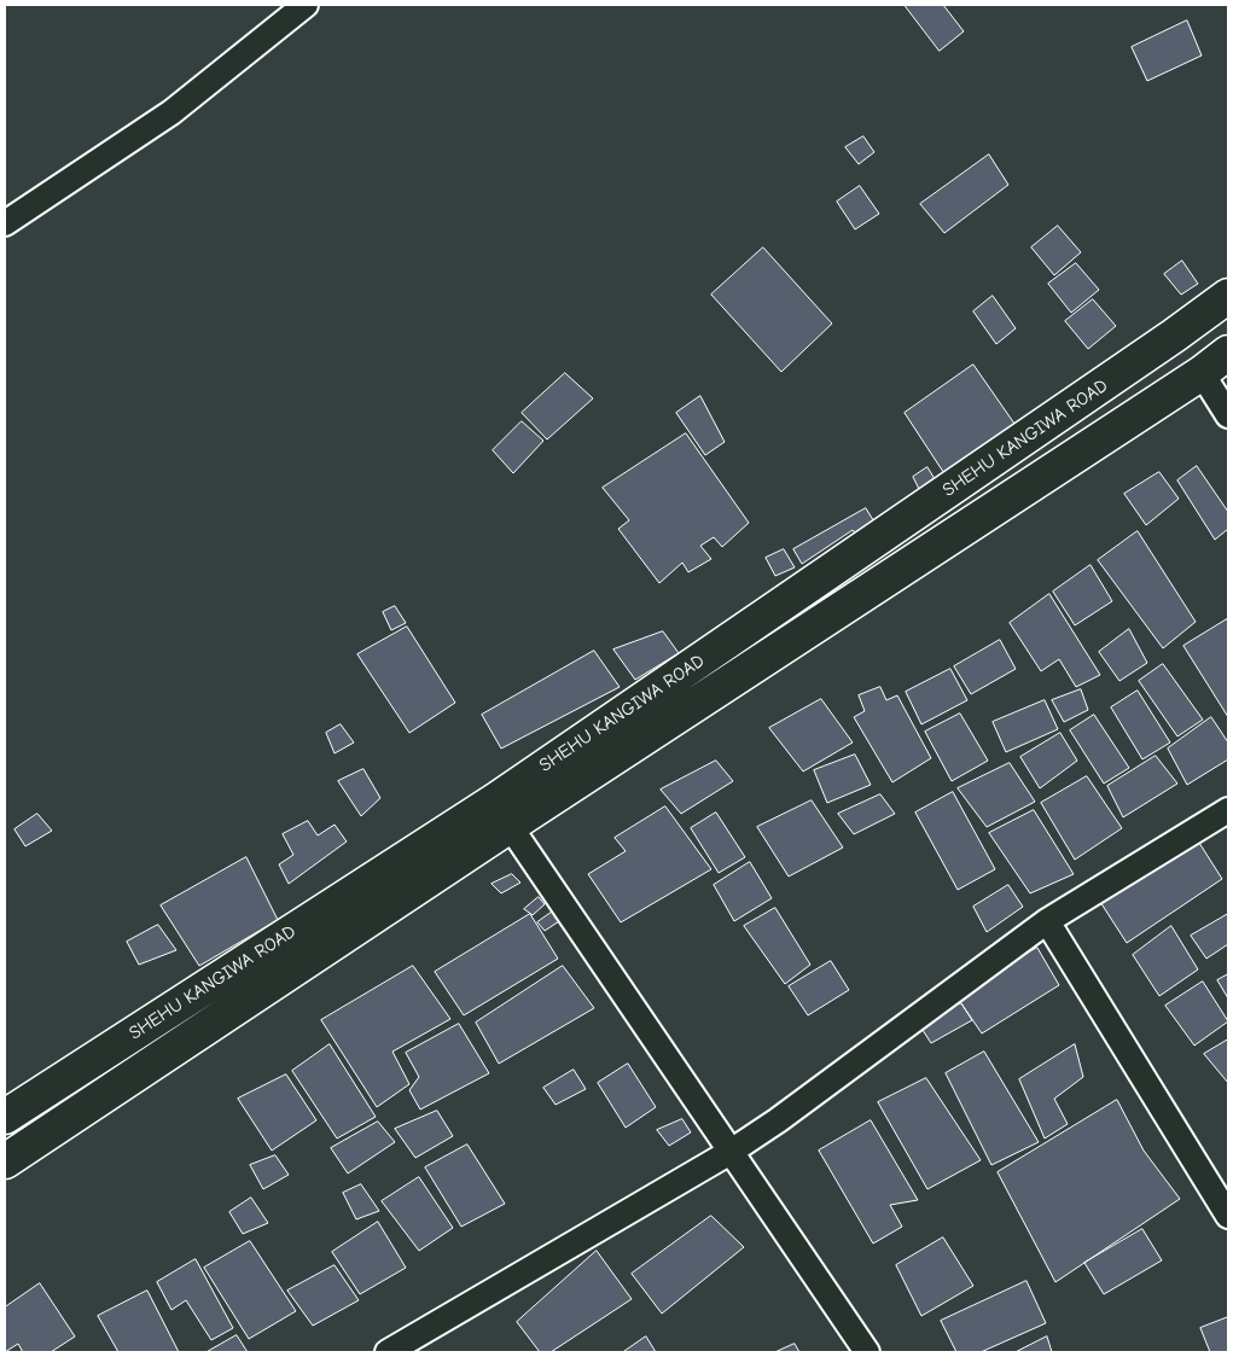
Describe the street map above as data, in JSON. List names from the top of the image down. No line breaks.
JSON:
{"streets":{"main road":["SHEHU KANGIWA ROAD"]}}
